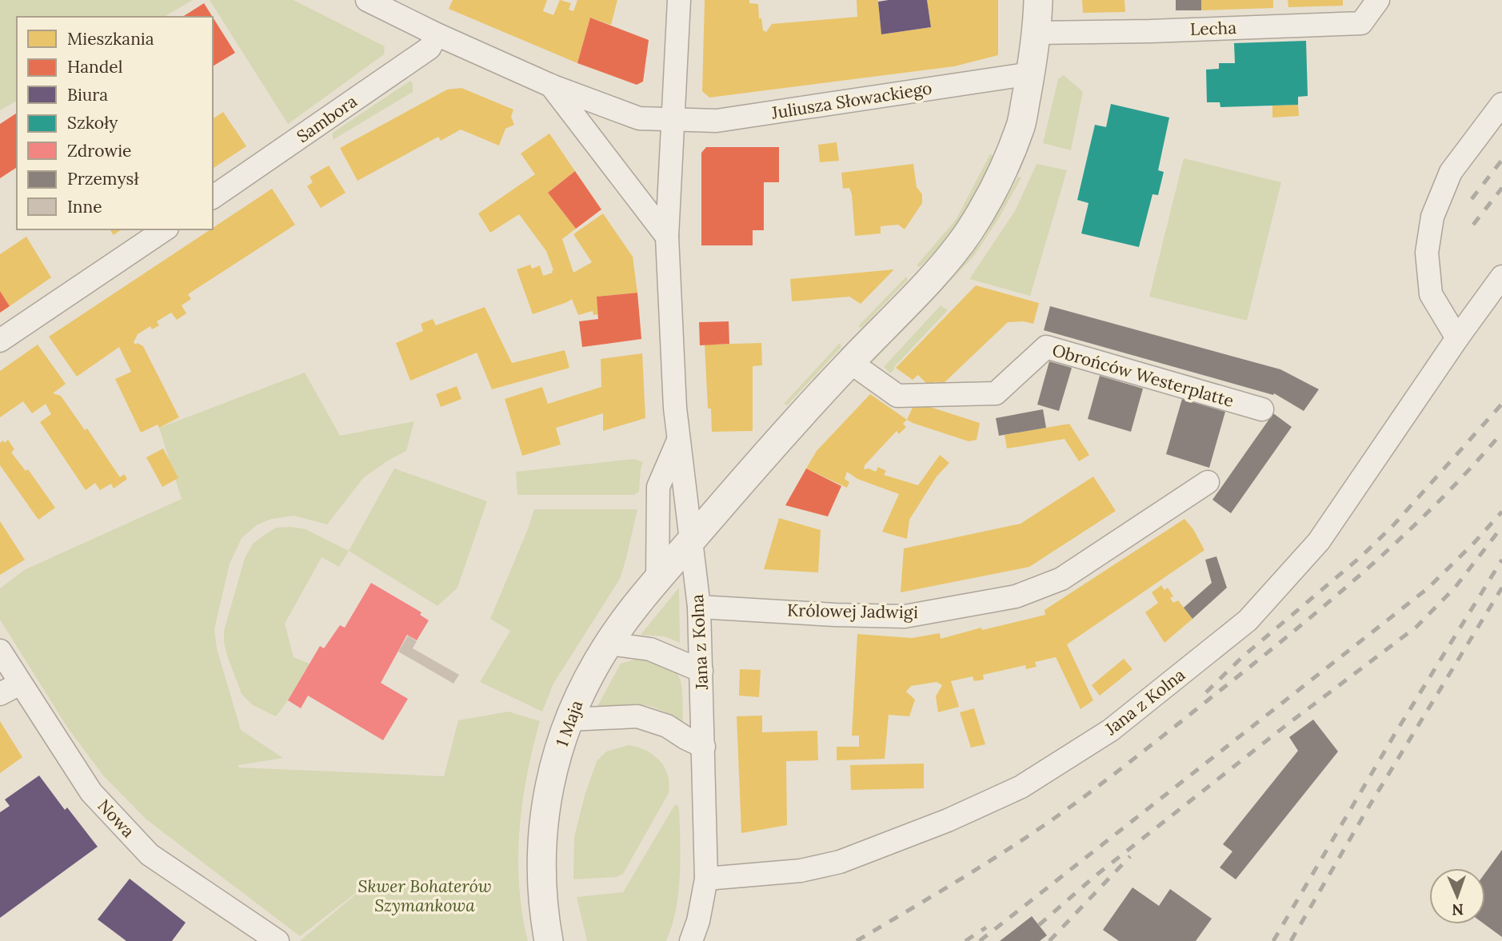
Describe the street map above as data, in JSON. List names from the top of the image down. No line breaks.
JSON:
{"streets":{"street":["Lecha","Juliusza Słowackiego","Sambora","Obrońców Westerplatte","Królowej Jadwigi","Jana z Kolna","1 Maja","Nowa"]},"crossings":[["Juliusza Słowackiego","Sambora"],["Juliusza Słowackiego","Jana z Kolna"],["Królowej Jadwigi","Jana z Kolna"],["Jana z Kolna","1 Maja"]],"parks":["Skwer Bohaterów Szymankowa"],"legend":["Mieszkania","Handel","Biura","Szkoły","Zdrowie","Przemysł","Inne"],"north":"bottom"}
